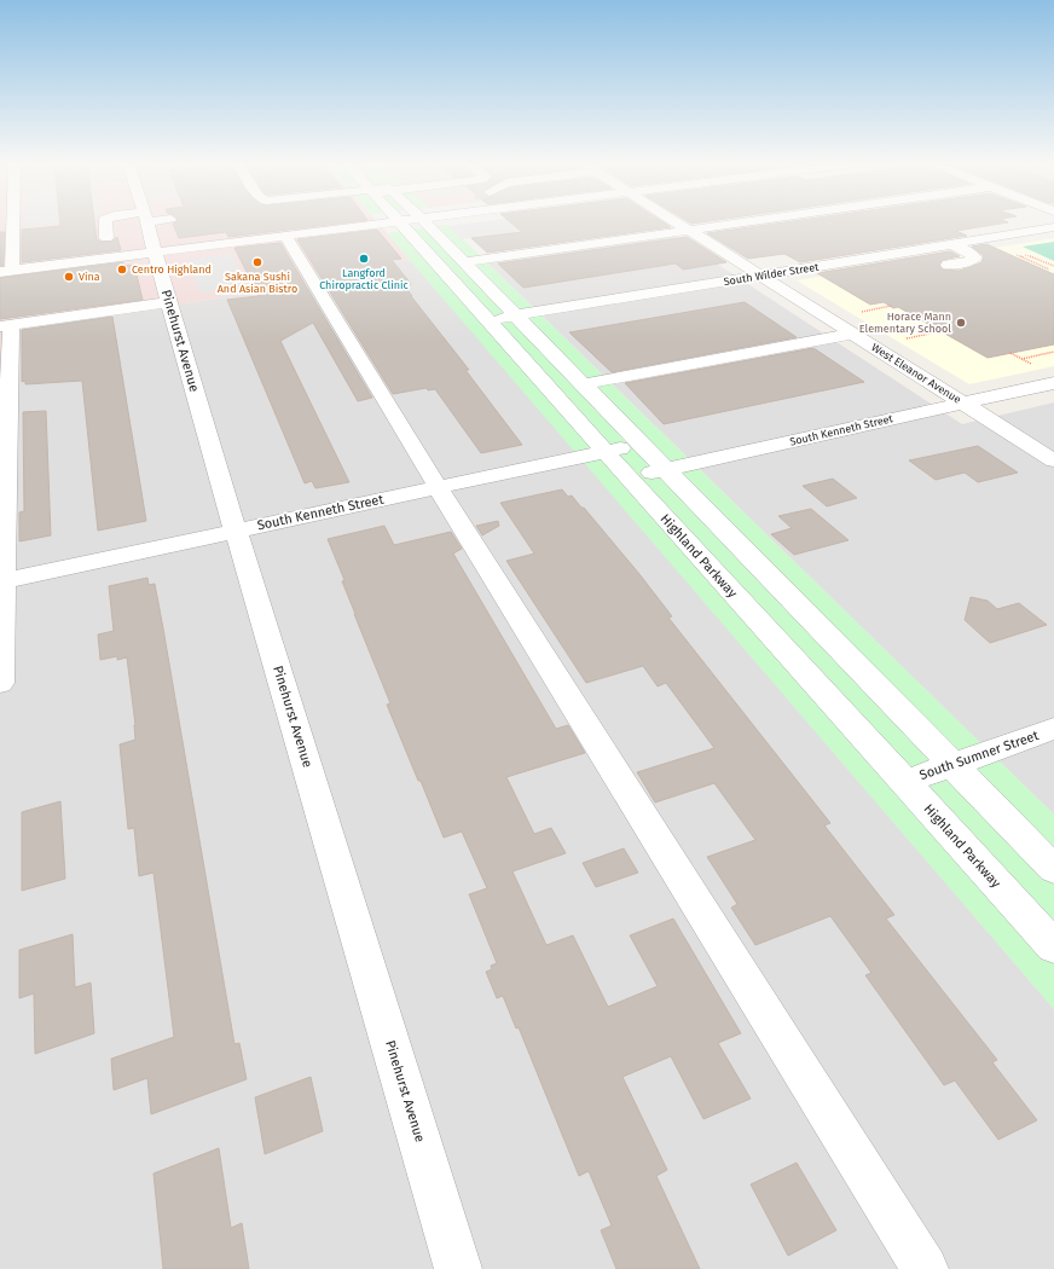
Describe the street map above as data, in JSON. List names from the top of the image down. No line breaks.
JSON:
{"streets":{"street":["South Wilder Street","Pinehurst Avenue","West Eleanor Avenue","South Kenneth Street","Highland Parkway","South Sumner Street"]},"crossings":[["South Wilder Street","West Eleanor Avenue"],["South Wilder Street","Highland Parkway"],["Pinehurst Avenue","South Kenneth Street"],["West Eleanor Avenue","South Kenneth Street"],["South Kenneth Street","Highland Parkway"],["Highland Parkway","South Sumner Street"]],"places":["Langford Chiropractic Clinic","Sakana Sushi And Asian Bistro","Centro Highland","Vina","Horace Mann Elementary School"]}
